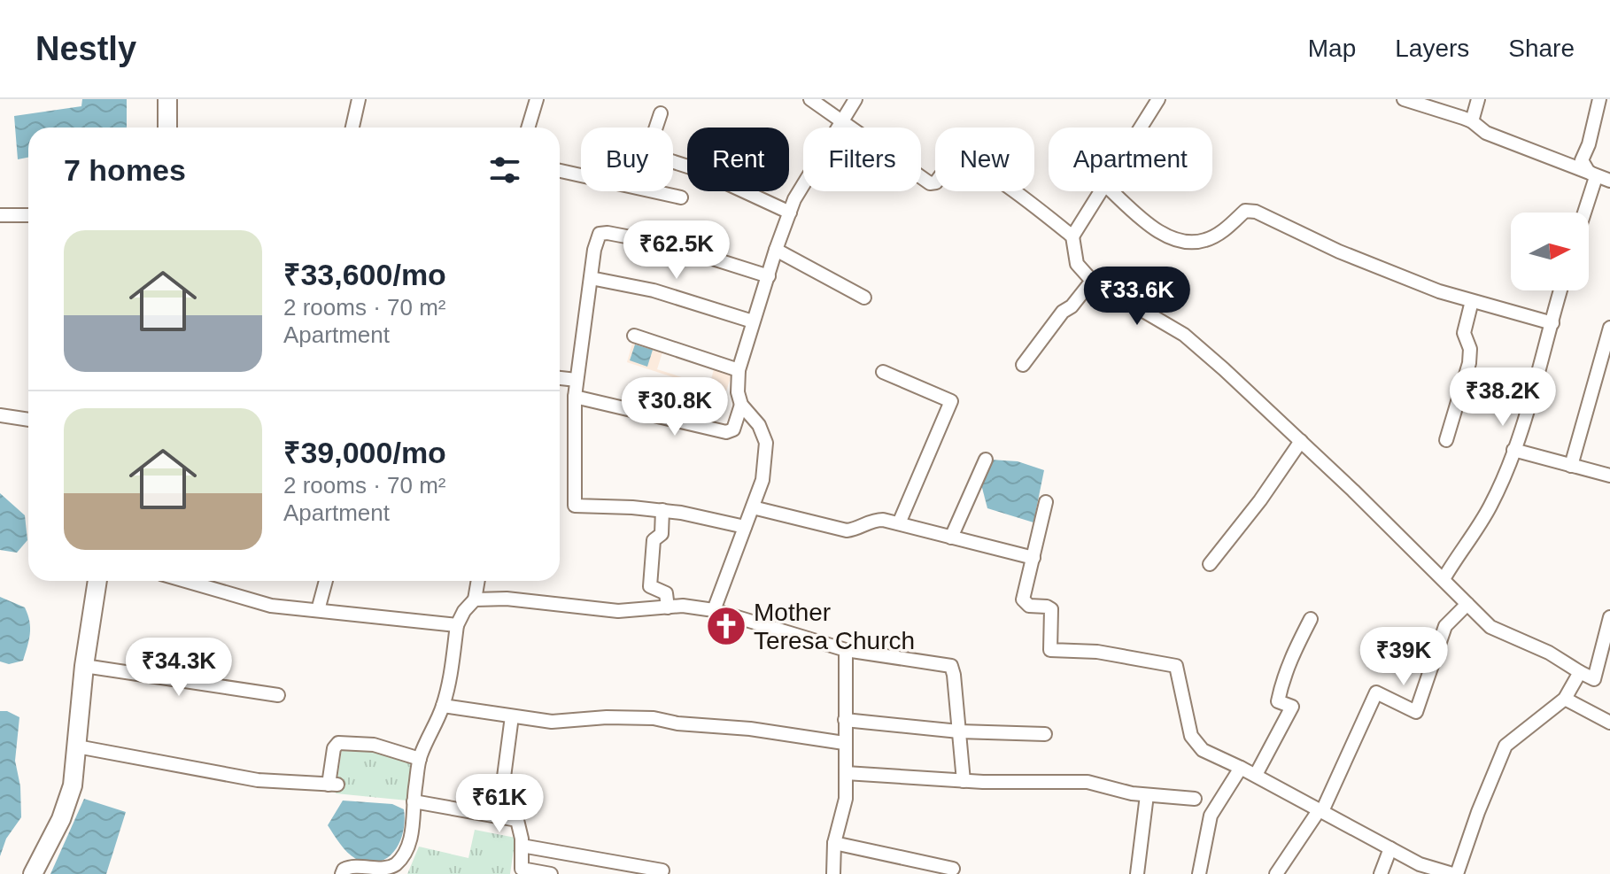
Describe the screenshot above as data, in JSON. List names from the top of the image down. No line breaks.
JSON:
{"places":{"church":["Mother Teresa Church"]},"north":"right","page":{"header":"Nestly","nav":["Map","Layers","Share"],"chip":["Buy","Rent","Filters","New","Apartment"],"heading":"7 homes","list":[{"name":"₹33,600/mo","note":"2 rooms · 70 m² · Apartment"},{"name":"₹39,000/mo","note":"2 rooms · 70 m² · Apartment"}],"price":["₹62.5K","₹33.6K","₹38.2K","₹30.8K","₹39K","₹34.3K","₹61K"]}}
